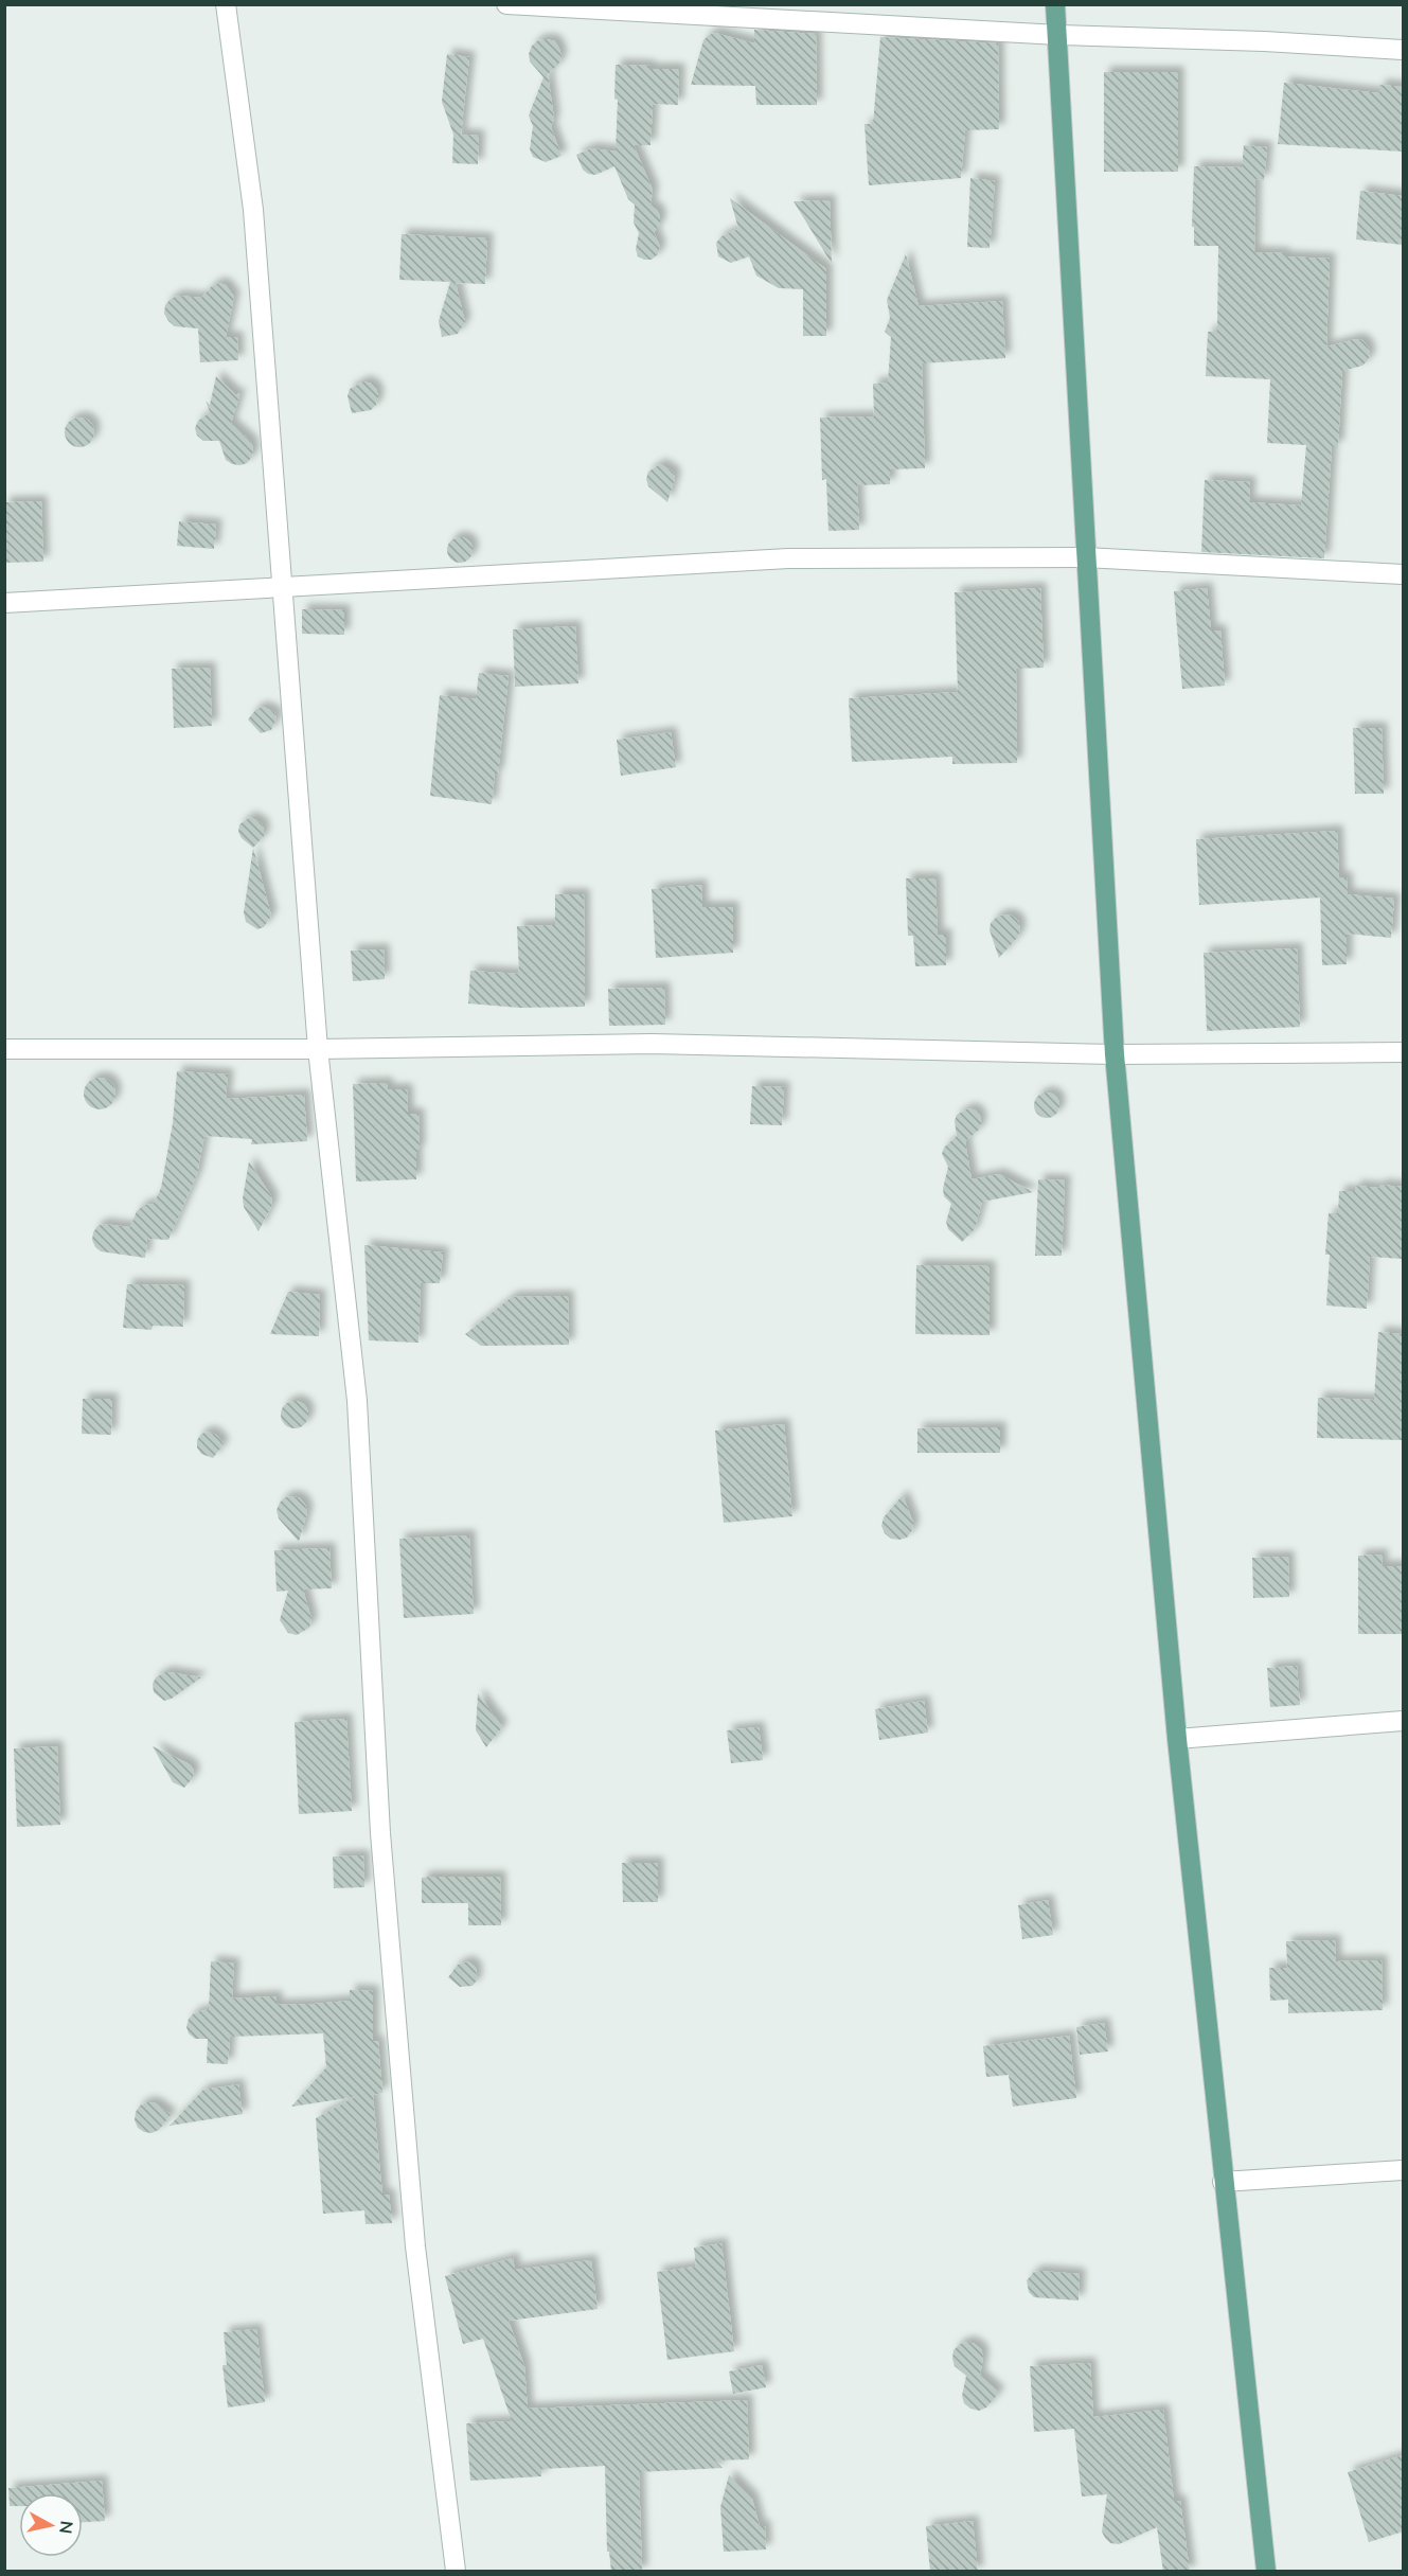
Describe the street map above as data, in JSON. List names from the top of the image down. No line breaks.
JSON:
{"north":"right"}
